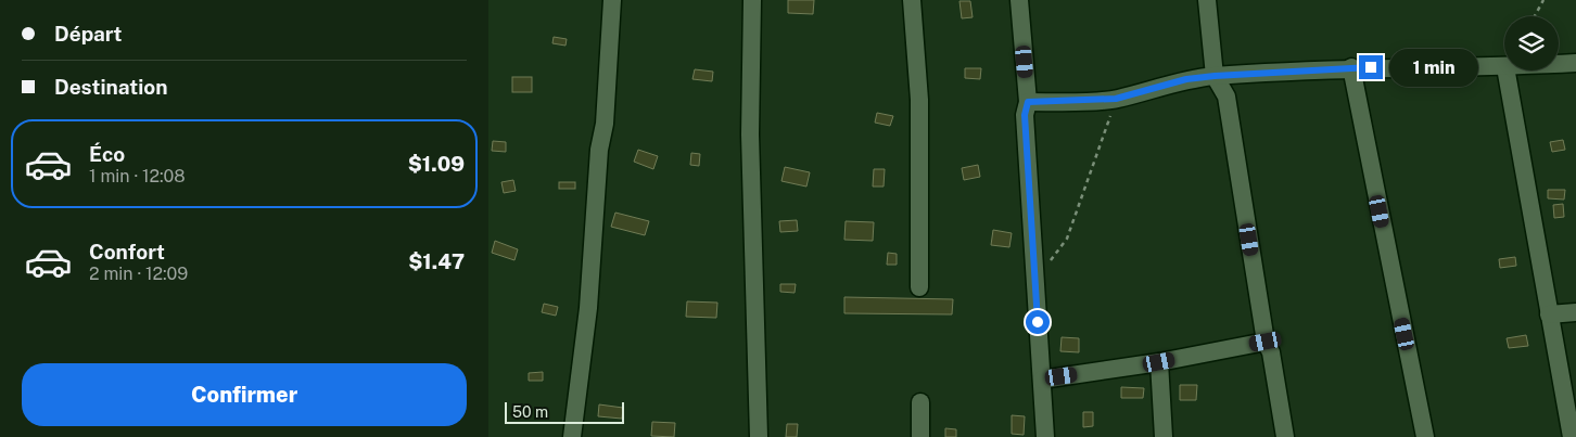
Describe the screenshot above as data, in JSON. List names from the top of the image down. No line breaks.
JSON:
{"scale_bar":"50 m","page":{"banner":["Départ","Destination"],"bubble":"1 min","list":[{"name":"Éco","note":"1 min · 12:08","value":"$1.09"},{"name":"Confort","note":"2 min · 12:09","value":"$1.47"}],"buttons":"Confirmer","scale":"50 m"}}
